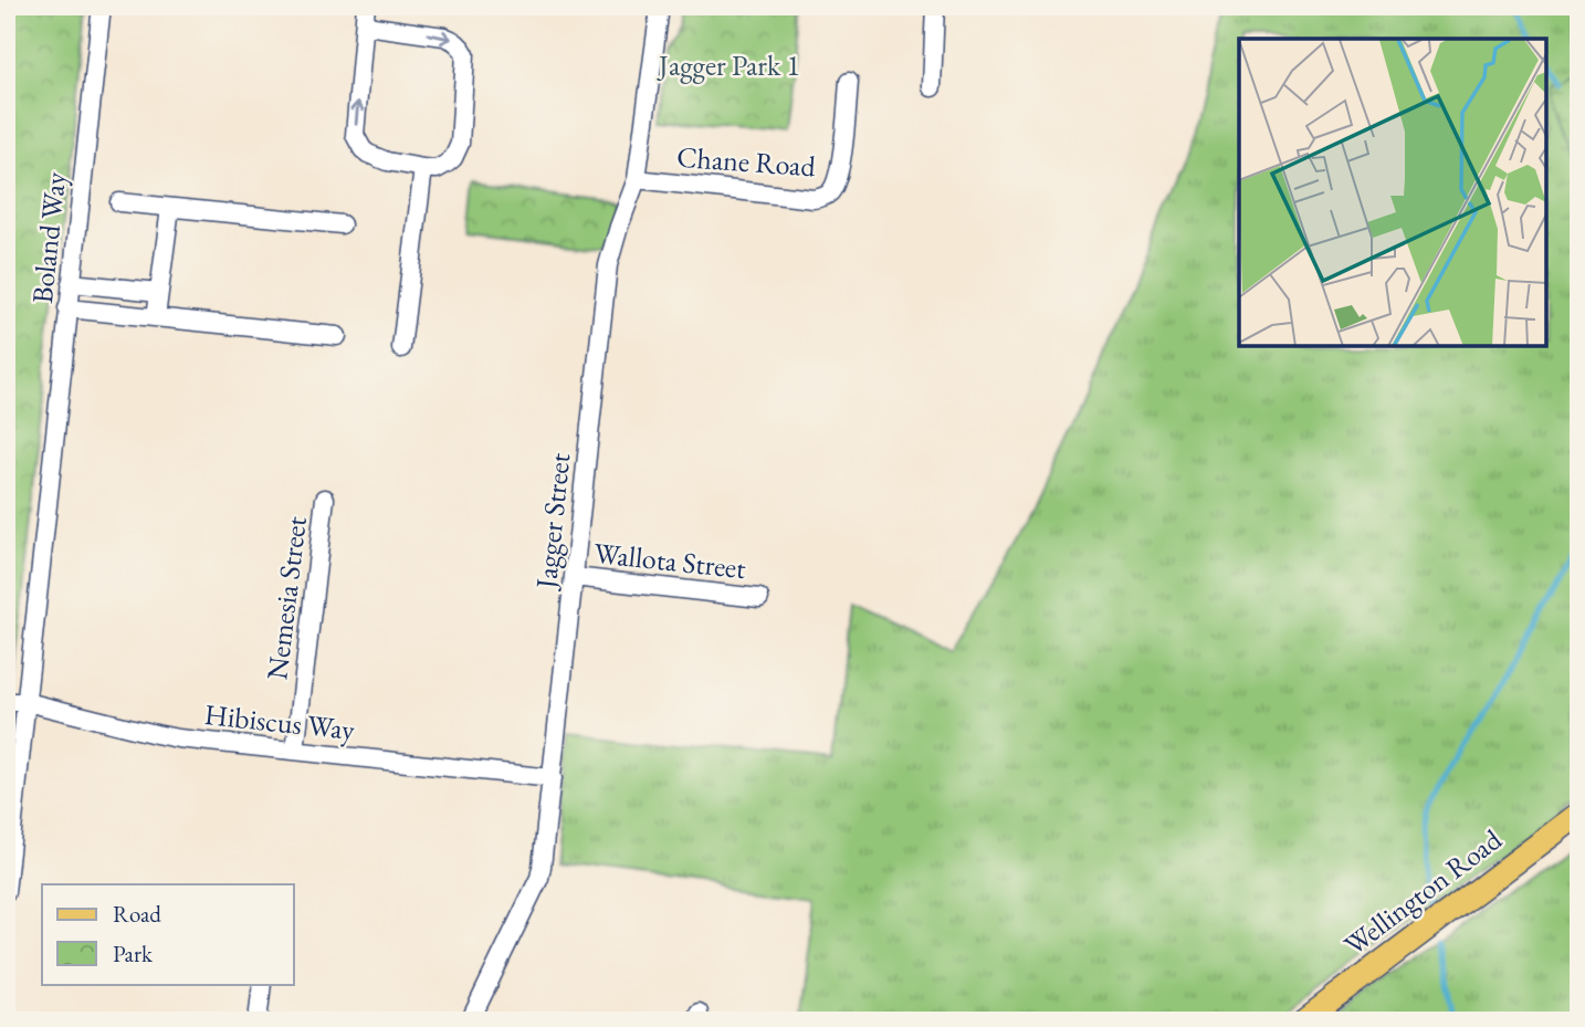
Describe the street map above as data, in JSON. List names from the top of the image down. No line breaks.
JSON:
{"streets":{"main road":["Wellington Road"],"street":["Chane Road","Boland Way","Jagger Street","Wallota Street","Nemesia Street","Hibiscus Way"]},"crossings":[["Chane Road","Jagger Street"],["Boland Way","Hibiscus Way"],["Jagger Street","Wallota Street"],["Jagger Street","Hibiscus Way"],["Nemesia Street","Hibiscus Way"]],"parks":["Jagger Park 1"],"legend":["Road","Park"]}
